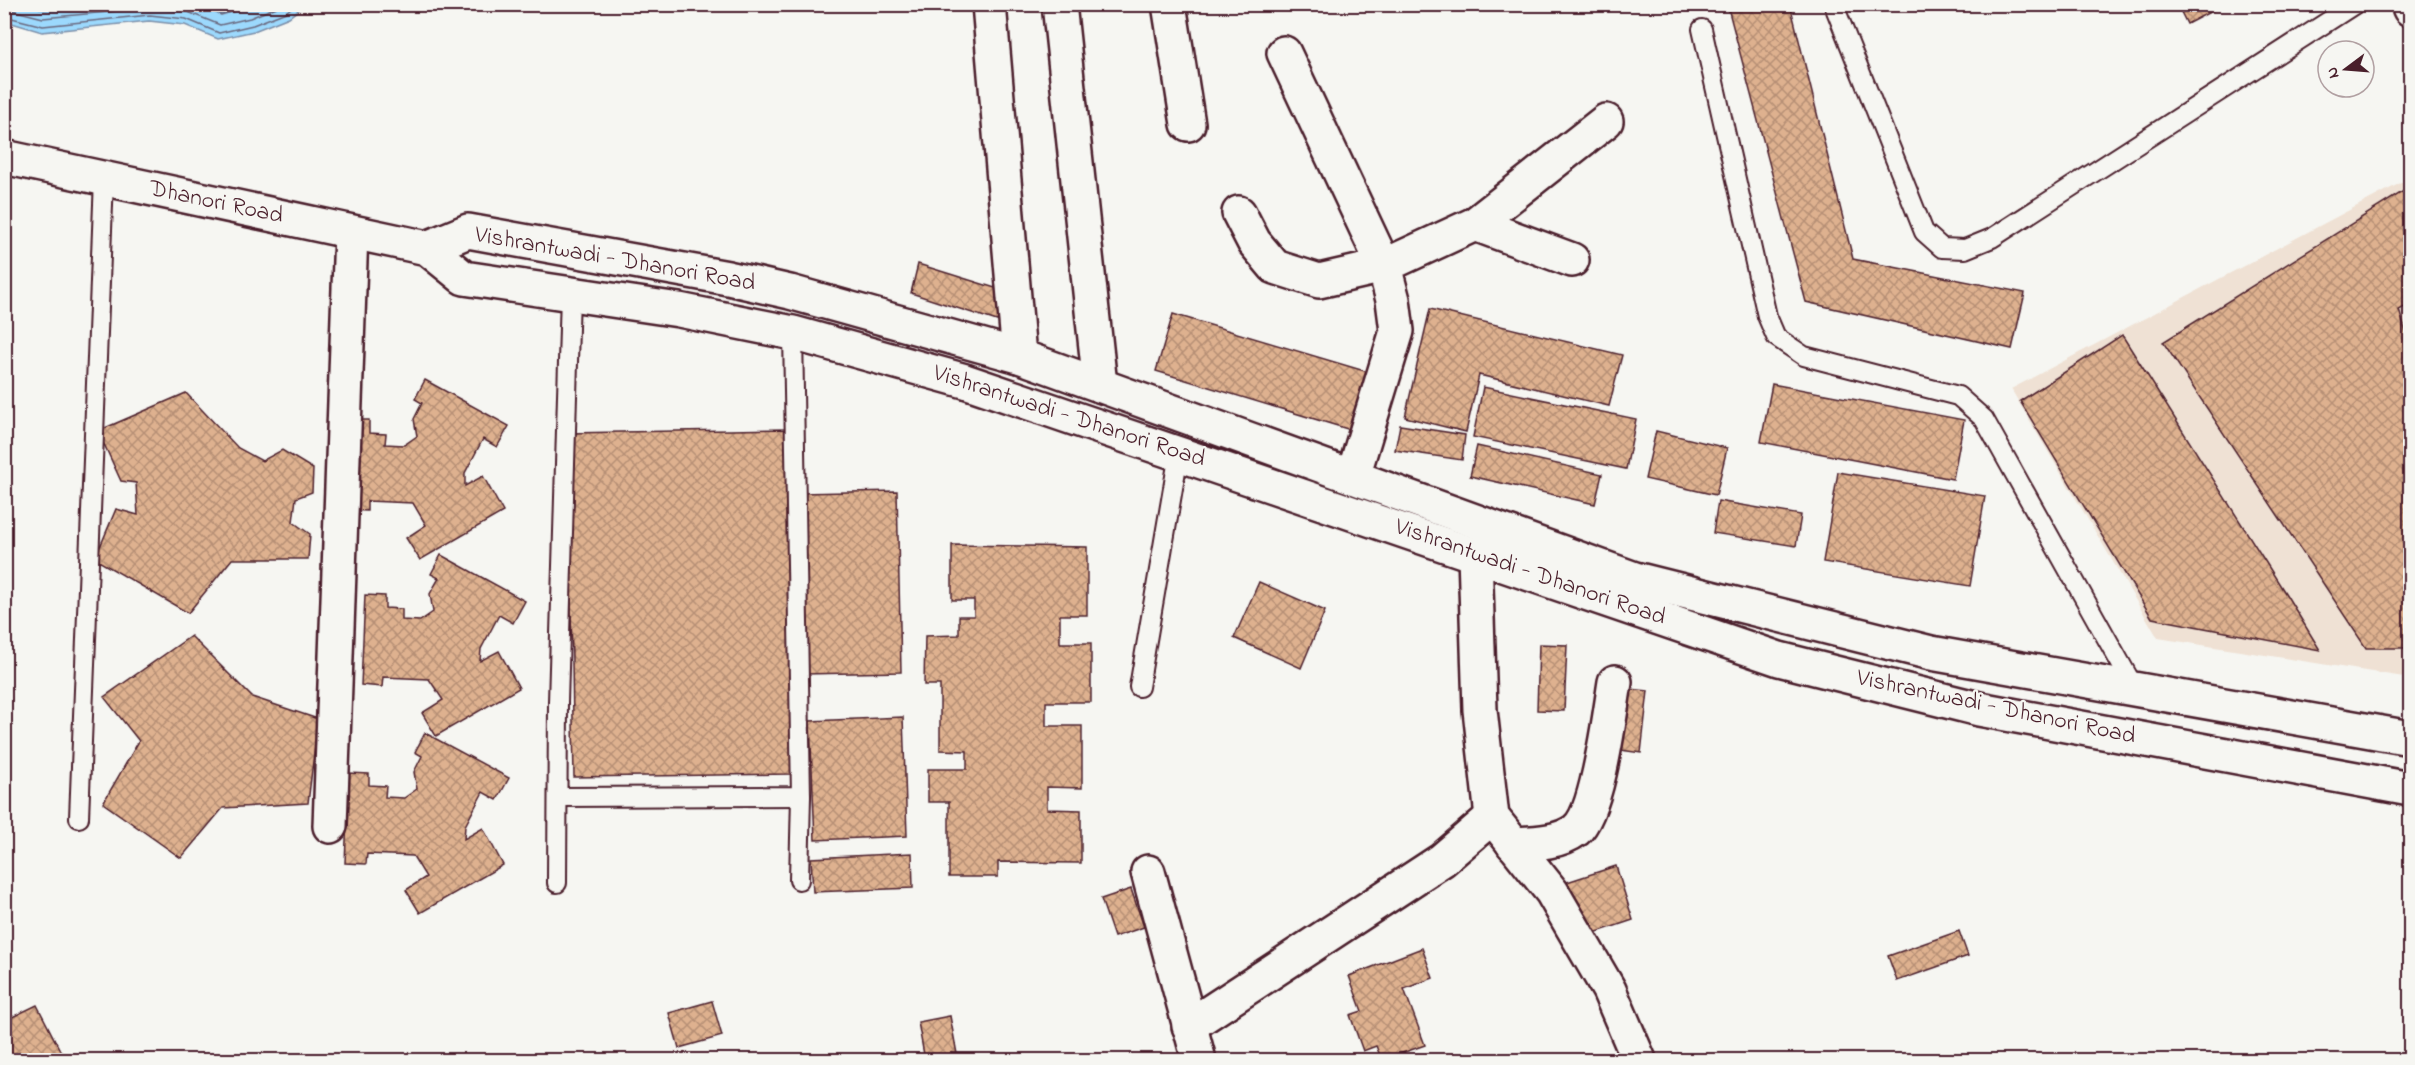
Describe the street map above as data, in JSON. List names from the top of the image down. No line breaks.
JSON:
{"streets":{"main road":["Dhanori Road","Vishrantwadi - Dhanori Road"]},"crossings":[["Dhanori Road","Vishrantwadi - Dhanori Road"]],"north":"left"}
